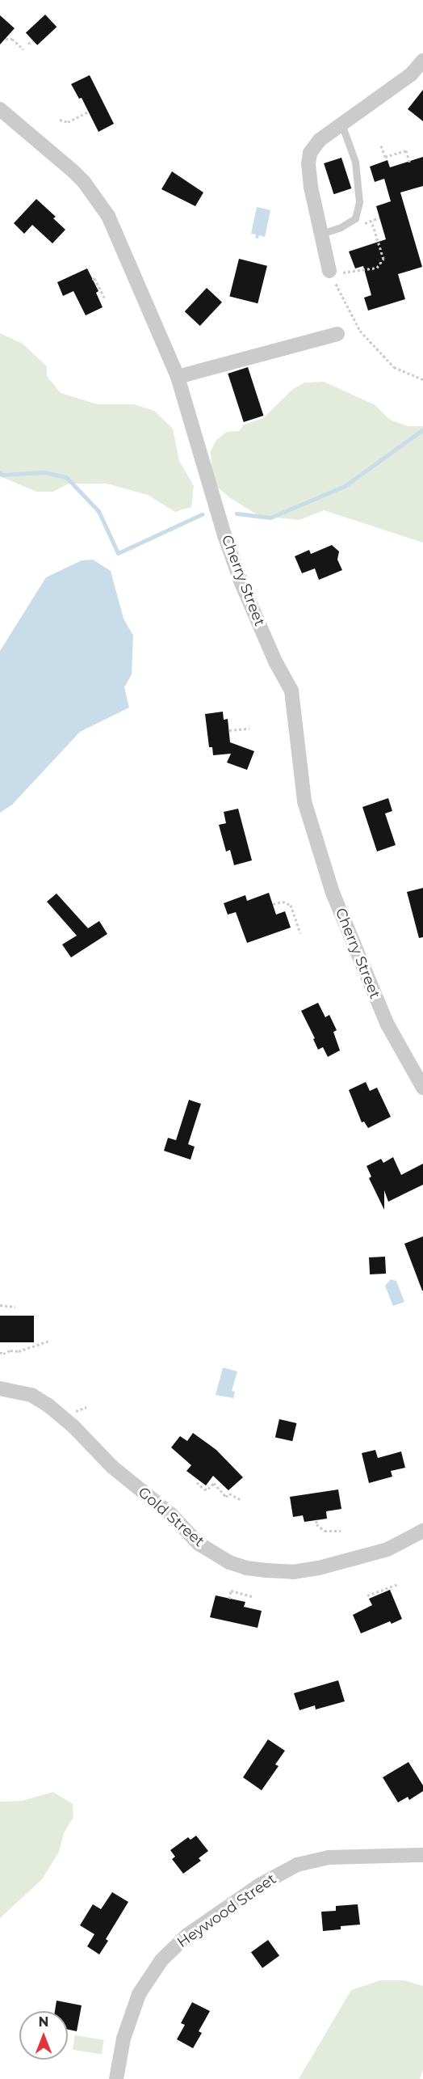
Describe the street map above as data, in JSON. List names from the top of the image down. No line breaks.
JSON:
{"streets":{"street":["Cherry Street","Gold Street","Heywood Street"]},"north":"top"}
